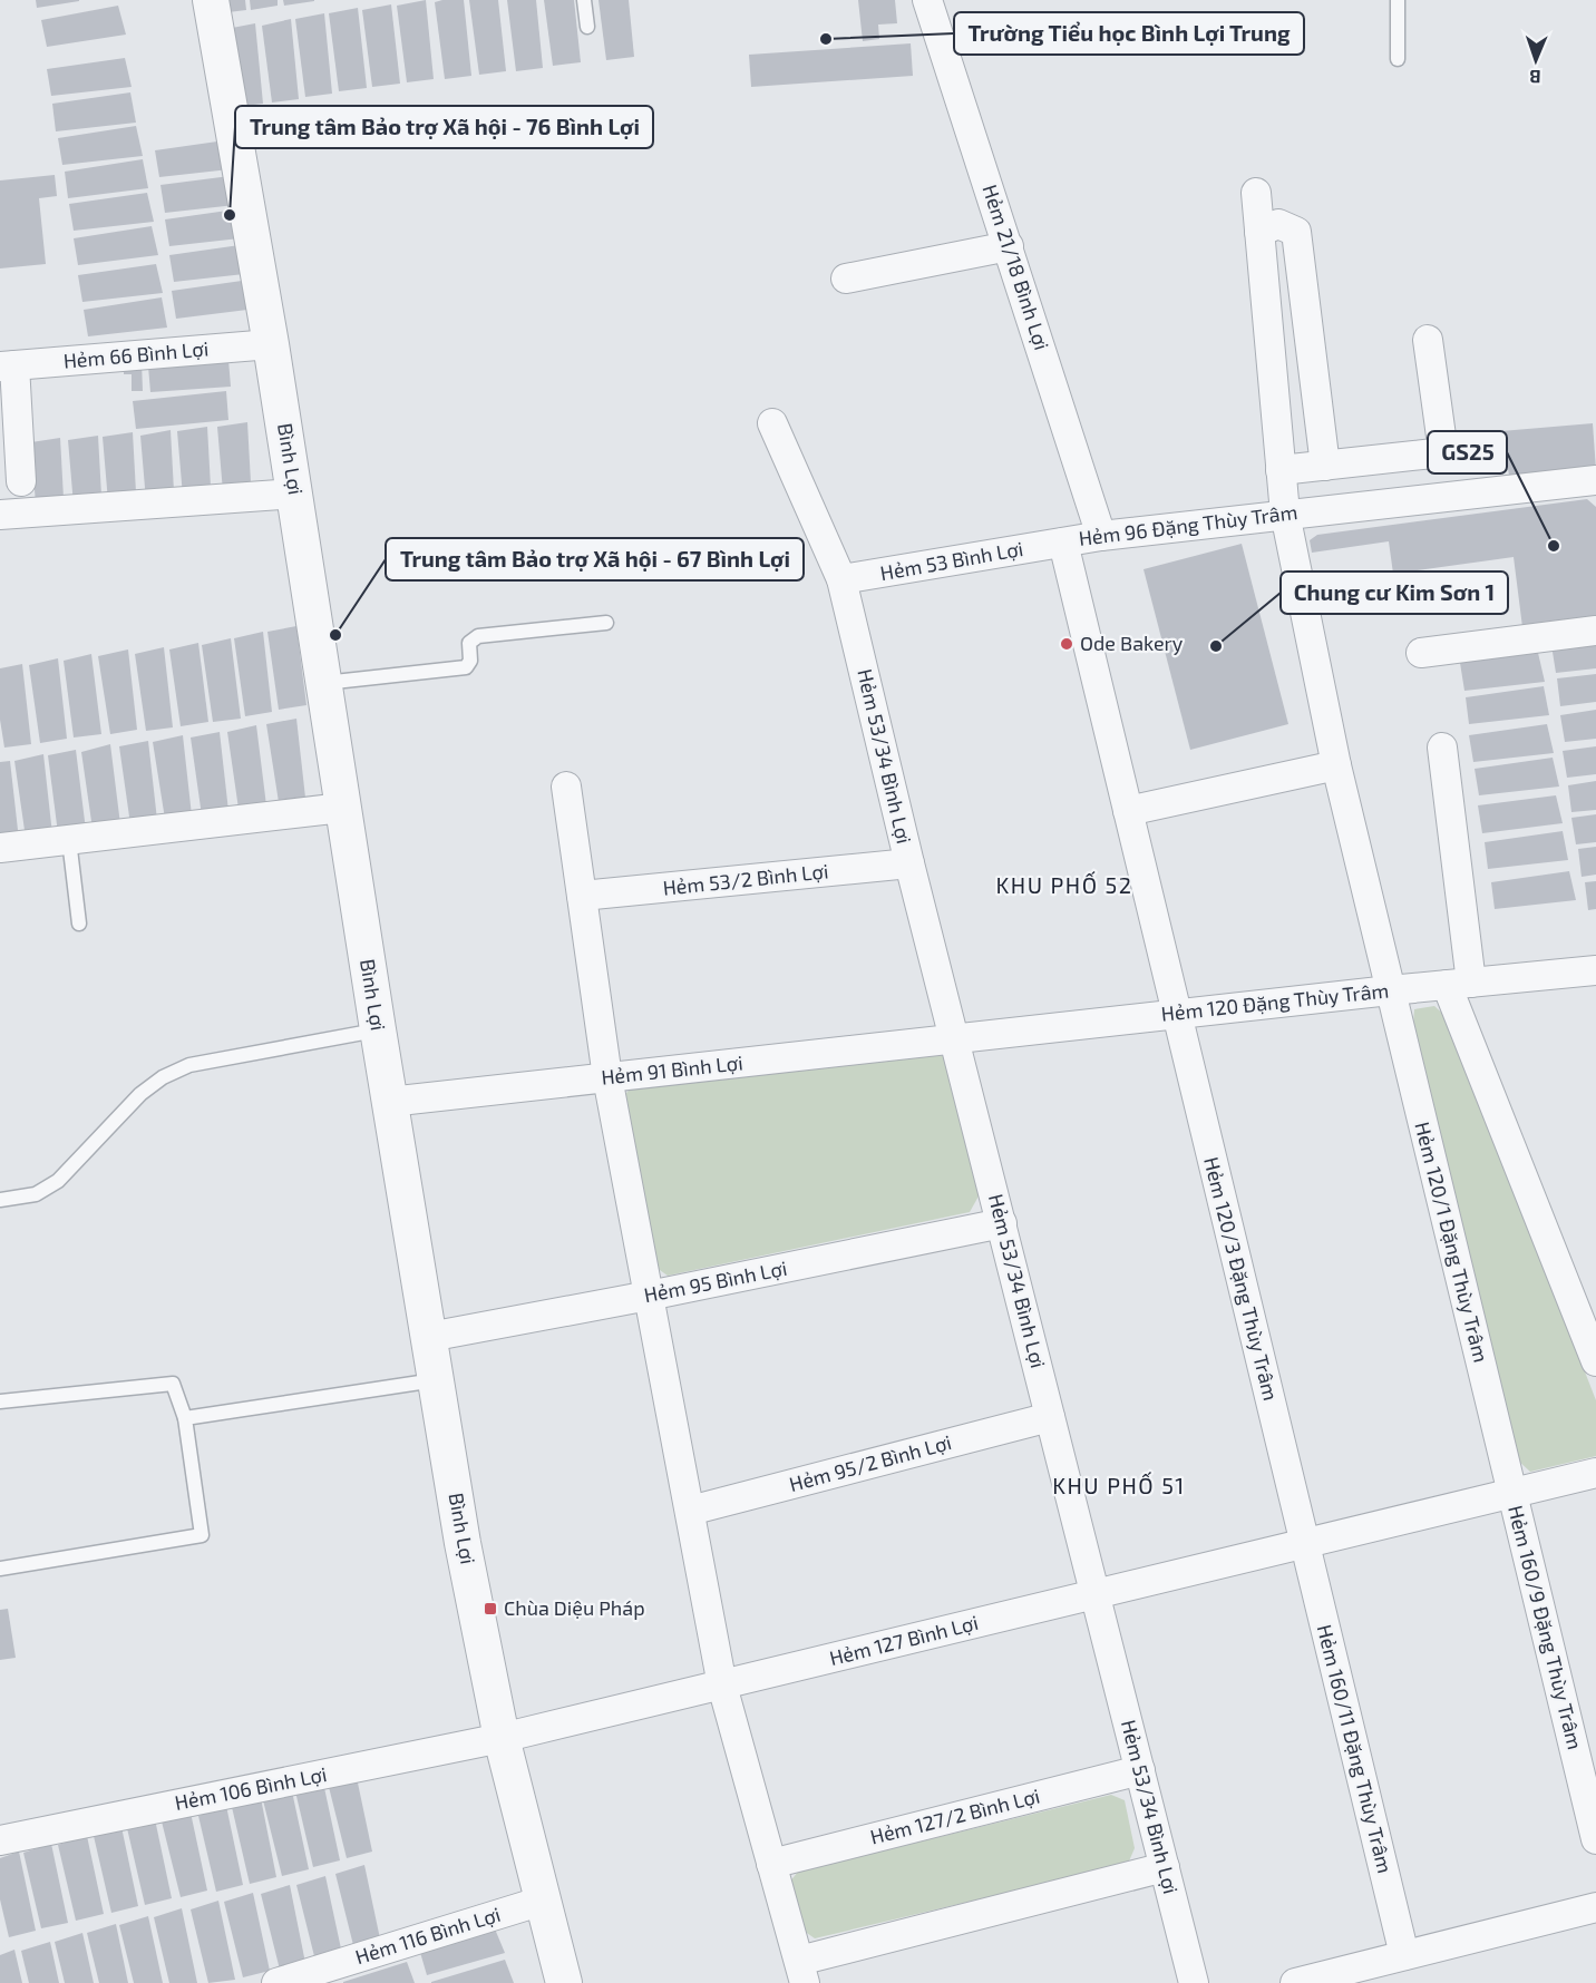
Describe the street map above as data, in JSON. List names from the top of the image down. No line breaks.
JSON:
{"streets":{"street":["Hẻm 21/18 Bình Lợi","Hẻm 66 Bình Lợi","Bình Lợi","Hẻm 96 Đặng Thùy Trâm","Hẻm 53 Bình Lợi","Hẻm 53/34 Bình Lợi","Hẻm 53/2 Bình Lợi","Hẻm 120 Đặng Thùy Trâm","Hẻm 91 Bình Lợi","Hẻm 120/1 Đặng Thùy Trâm","Hẻm 120/3 Đặng Thùy Trâm","Hẻm 95 Bình Lợi","Hẻm 95/2 Bình Lợi","Hẻm 160/9 Đặng Thùy Trâm","Hẻm 127 Bình Lợi","Hẻm 160/11 Đặng Thùy Trâm","Hẻm 106 Bình Lợi","Hẻm 127/2 Bình Lợi","Hẻm 116 Bình Lợi"]},"crossings":[["Hẻm 21/18 Bình Lợi","Hẻm 96 Đặng Thùy Trâm"],["Hẻm 66 Bình Lợi","Bình Lợi"],["Bình Lợi","Hẻm 91 Bình Lợi"],["Bình Lợi","Hẻm 95 Bình Lợi"],["Bình Lợi","Hẻm 127 Bình Lợi"],["Bình Lợi","Hẻm 106 Bình Lợi"],["Bình Lợi","Hẻm 116 Bình Lợi"],["Hẻm 96 Đặng Thùy Trâm","Hẻm 53 Bình Lợi"],["Hẻm 96 Đặng Thùy Trâm","Hẻm 120 Đặng Thùy Trâm"],["Hẻm 96 Đặng Thùy Trâm","Hẻm 120/1 Đặng Thùy Trâm"],["Hẻm 96 Đặng Thùy Trâm","Hẻm 120/3 Đặng Thùy Trâm"],["Hẻm 53 Bình Lợi","Hẻm 53/34 Bình Lợi"],["Hẻm 53/34 Bình Lợi","Hẻm 53/2 Bình Lợi"],["Hẻm 53/34 Bình Lợi","Hẻm 120 Đặng Thùy Trâm"],["Hẻm 53/34 Bình Lợi","Hẻm 91 Bình Lợi"],["Hẻm 53/34 Bình Lợi","Hẻm 95 Bình Lợi"],["Hẻm 53/34 Bình Lợi","Hẻm 95/2 Bình Lợi"],["Hẻm 53/34 Bình Lợi","Hẻm 127 Bình Lợi"],["Hẻm 53/34 Bình Lợi","Hẻm 127/2 Bình Lợi"],["Hẻm 120 Đặng Thùy Trâm","Hẻm 91 Bình Lợi"],["Hẻm 120 Đặng Thùy Trâm","Hẻm 120/1 Đặng Thùy Trâm"],["Hẻm 120 Đặng Thùy Trâm","Hẻm 120/3 Đặng Thùy Trâm"],["Hẻm 120/1 Đặng Thùy Trâm","Hẻm 160/9 Đặng Thùy Trâm"],["Hẻm 120/1 Đặng Thùy Trâm","Hẻm 127 Bình Lợi"],["Hẻm 120/3 Đặng Thùy Trâm","Hẻm 127 Bình Lợi"],["Hẻm 120/3 Đặng Thùy Trâm","Hẻm 160/11 Đặng Thùy Trâm"],["Hẻm 160/9 Đặng Thùy Trâm","Hẻm 127 Bình Lợi"],["Hẻm 127 Bình Lợi","Hẻm 160/11 Đặng Thùy Trâm"],["Hẻm 127 Bình Lợi","Hẻm 106 Bình Lợi"]],"districts":["KHU PHỐ 52","KHU PHỐ 51"],"places":{"other":["Trường Tiểu học Bình Lợi Trung","Trung tâm Bảo trợ Xã hội - 76 Bình Lợi","GS25","Trung tâm Bảo trợ Xã hội - 67 Bình Lợi","Ode Bakery","Chung cư Kim Sơn 1"],"transit":["Chùa Diệu Pháp"]},"north":"bottom"}
